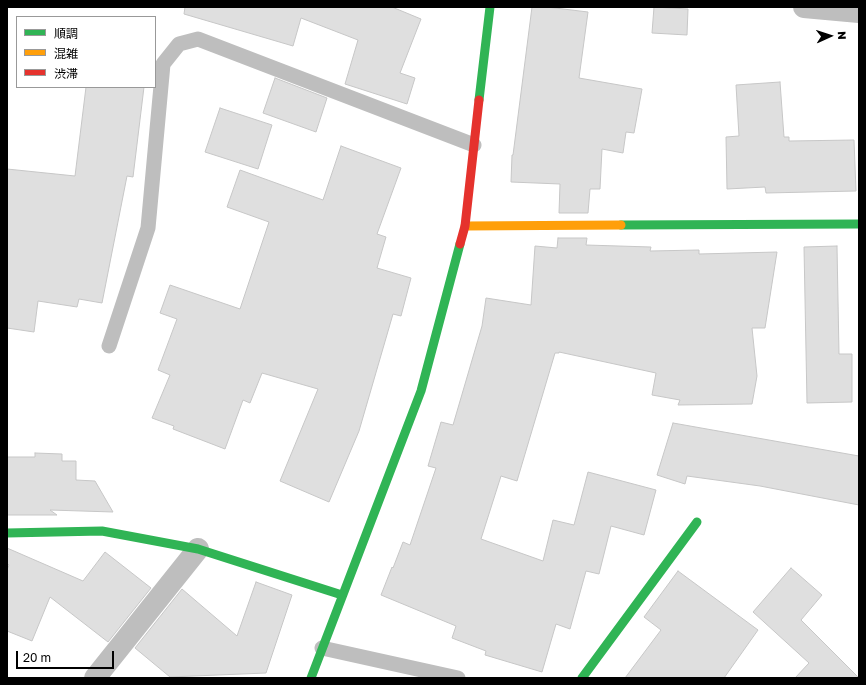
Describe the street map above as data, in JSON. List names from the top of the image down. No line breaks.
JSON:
{"legend":["順調","混雑","渋滞"],"scale_bar":"20 m","north":"right"}
